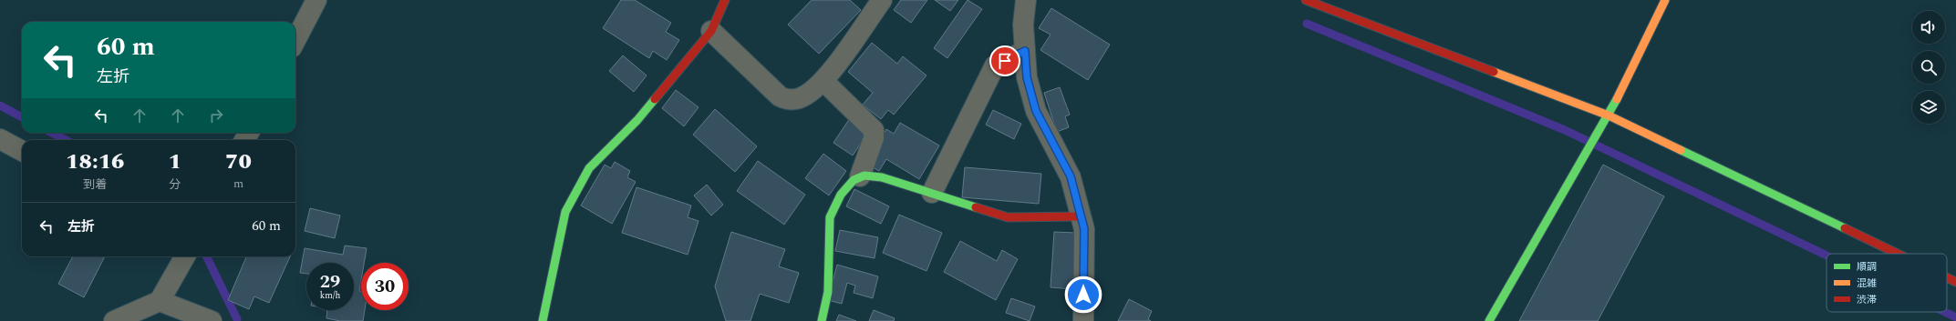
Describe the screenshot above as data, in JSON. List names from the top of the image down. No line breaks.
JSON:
{"legend":["順調","混雑","渋滞"],"page":{"turn":["60 m","左折"],"eta":["18:16","到着","1","分","70","m"],"list":[{"name":"左折","value":"60 m"}],"speed":"29 km/h","limit":"30"}}
